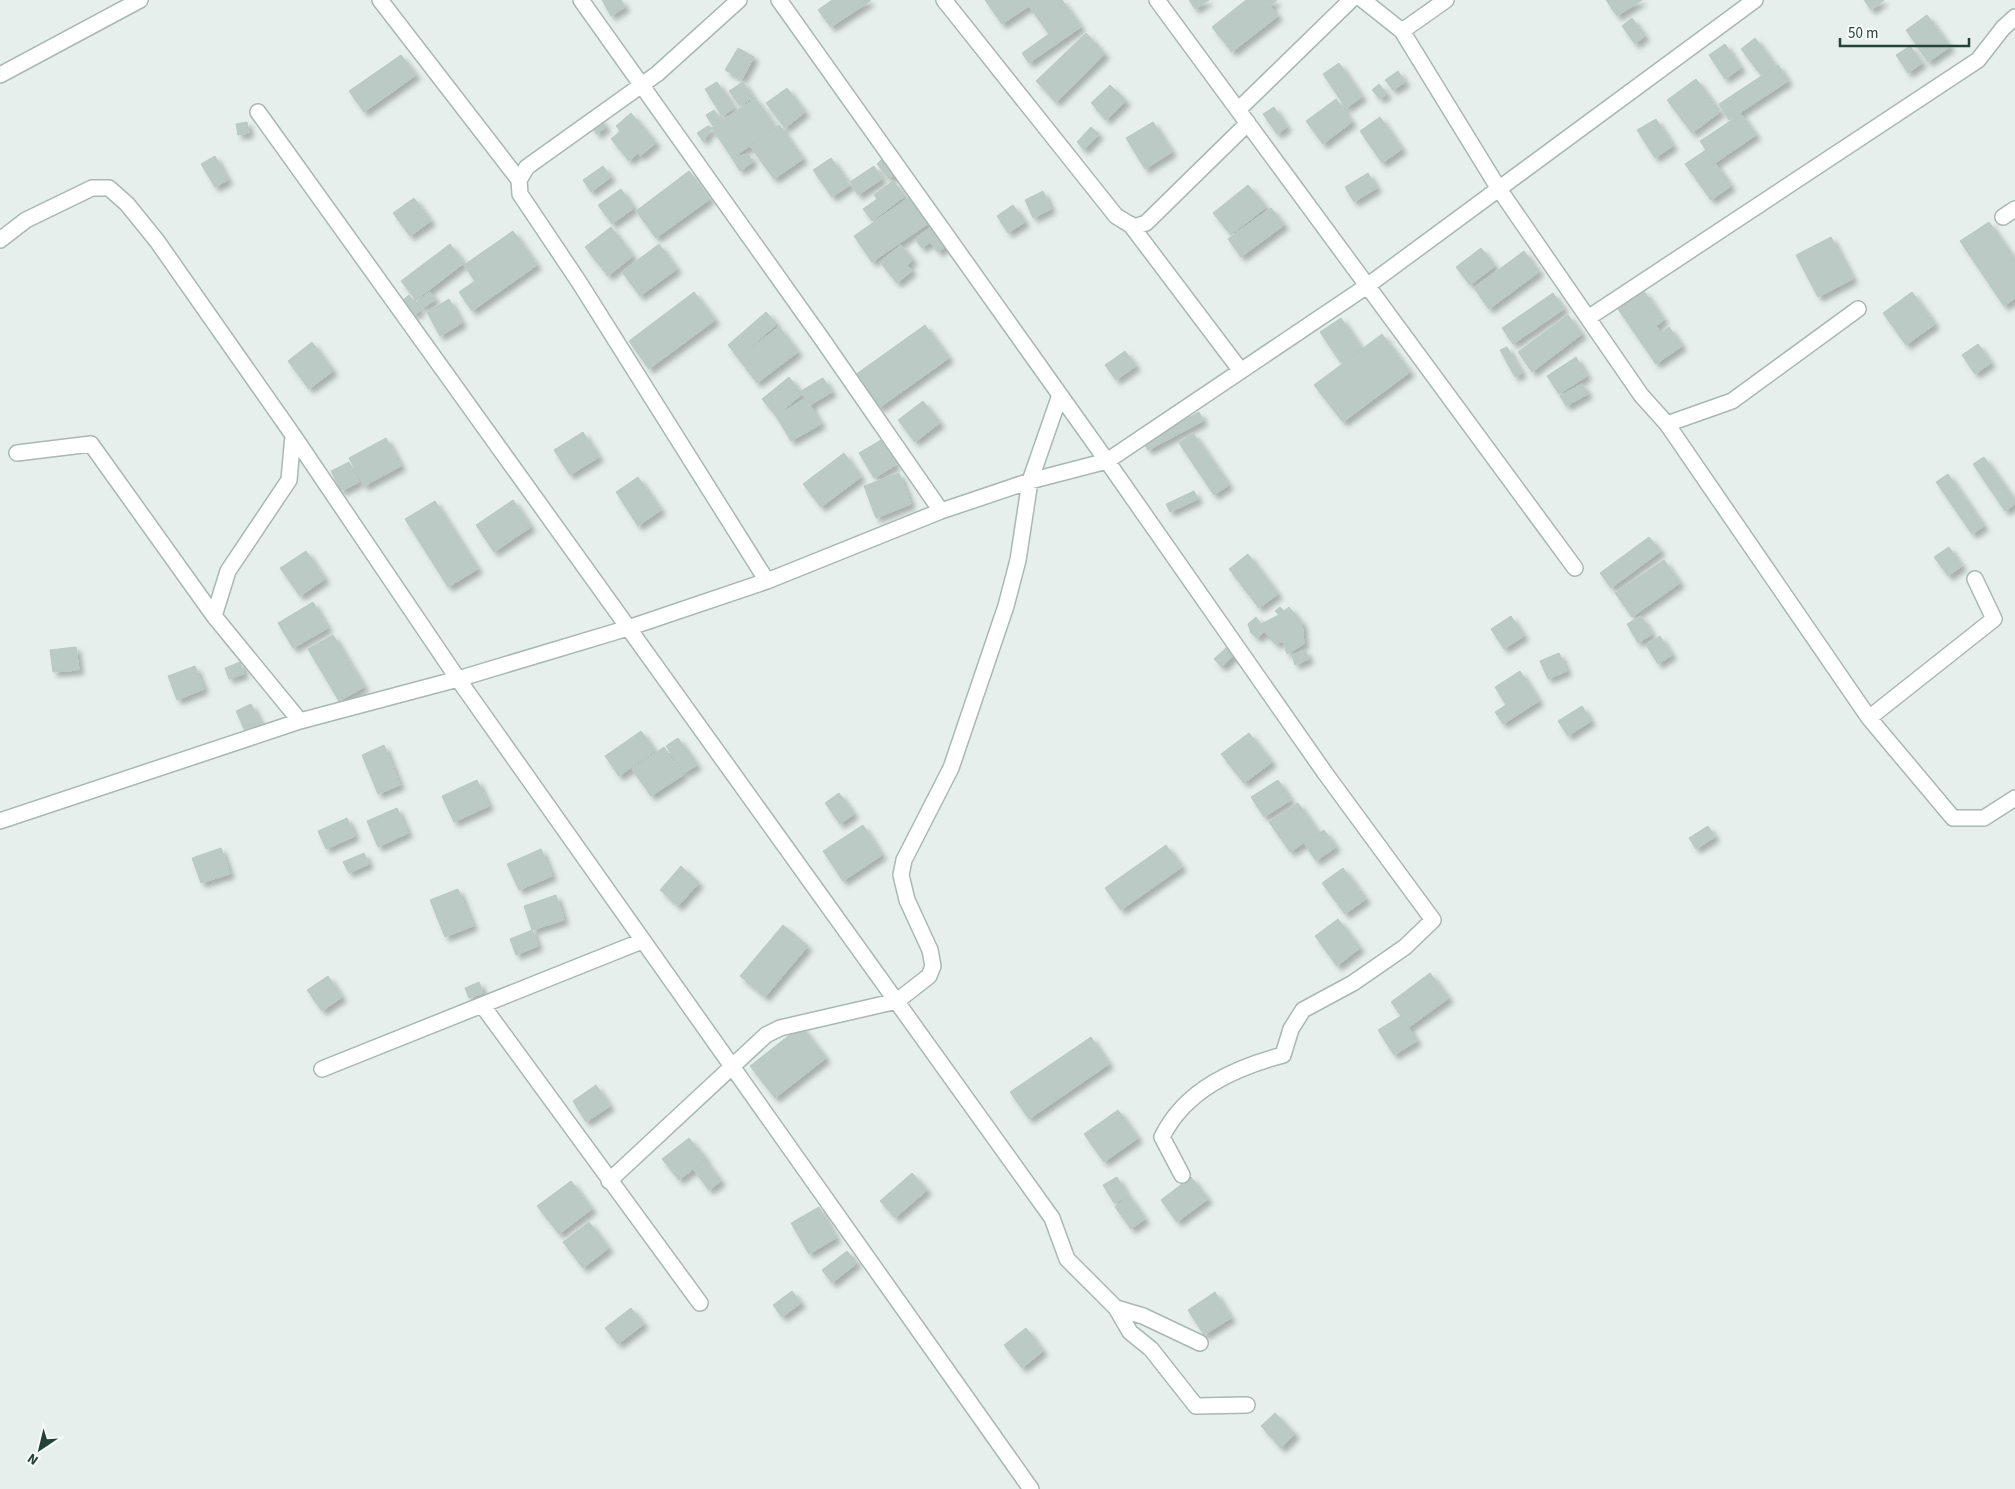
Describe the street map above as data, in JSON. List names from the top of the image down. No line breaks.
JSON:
{"scale_bar":"50 m","north":"bottom left"}
